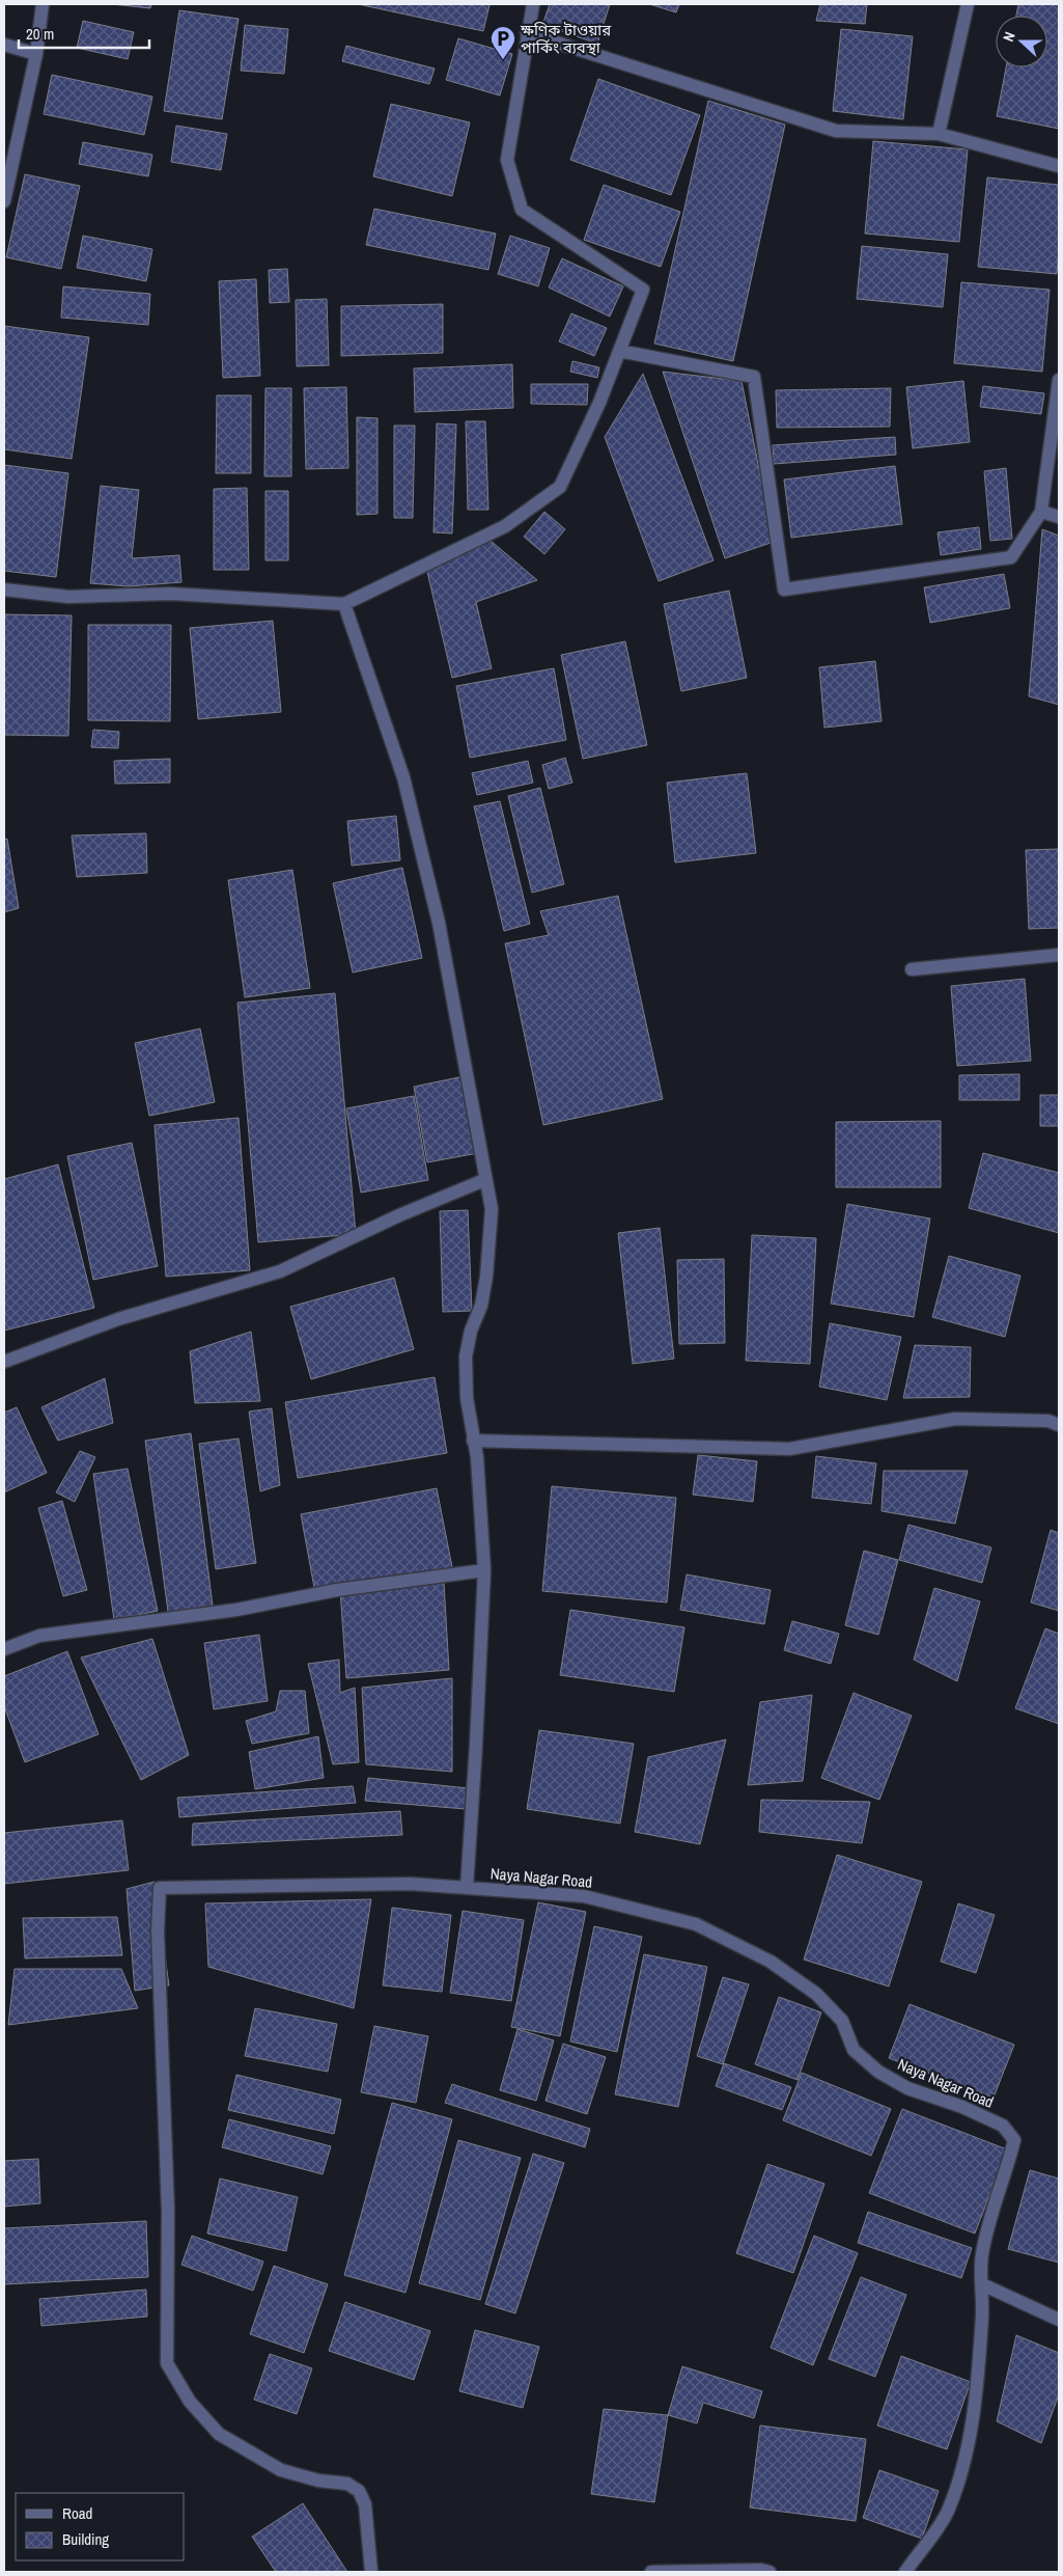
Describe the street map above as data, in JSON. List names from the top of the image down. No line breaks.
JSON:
{"streets":{"street":["Naya Nagar Road"]},"places":{"parking":["ক্ষণিক টাওয়ার পার্কিং ব্যবস্থা"]},"legend":["Road","Building"],"scale_bar":"20 m","north":"left"}
